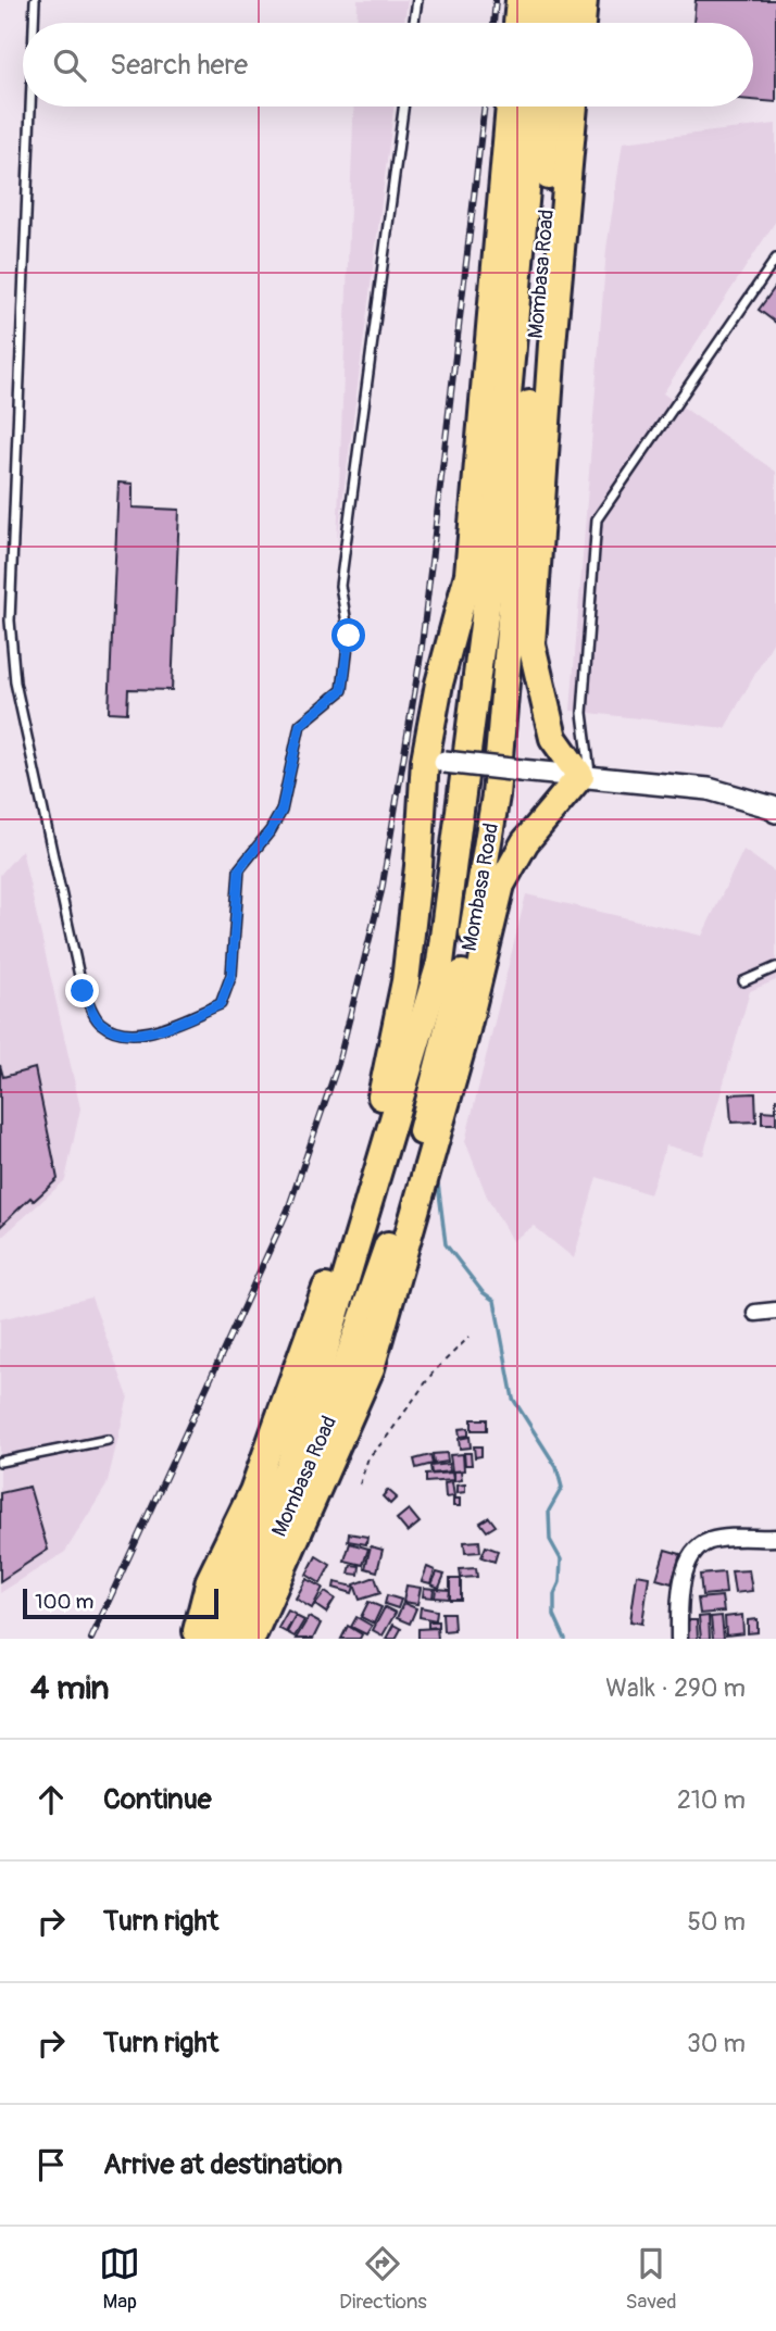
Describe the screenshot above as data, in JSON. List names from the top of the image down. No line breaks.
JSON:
{"streets":{"highway":["Mombasa Road"]},"scale_bar":"100 m","page":{"search":"Search here","scale":"100 m","heading":["4 min","Walk · 290 m"],"list":[["Continue","210 m"],["Turn right","50 m"],["Turn right","30 m"],"Arrive at destination"],"nav":["Map","Directions","Saved"]}}
